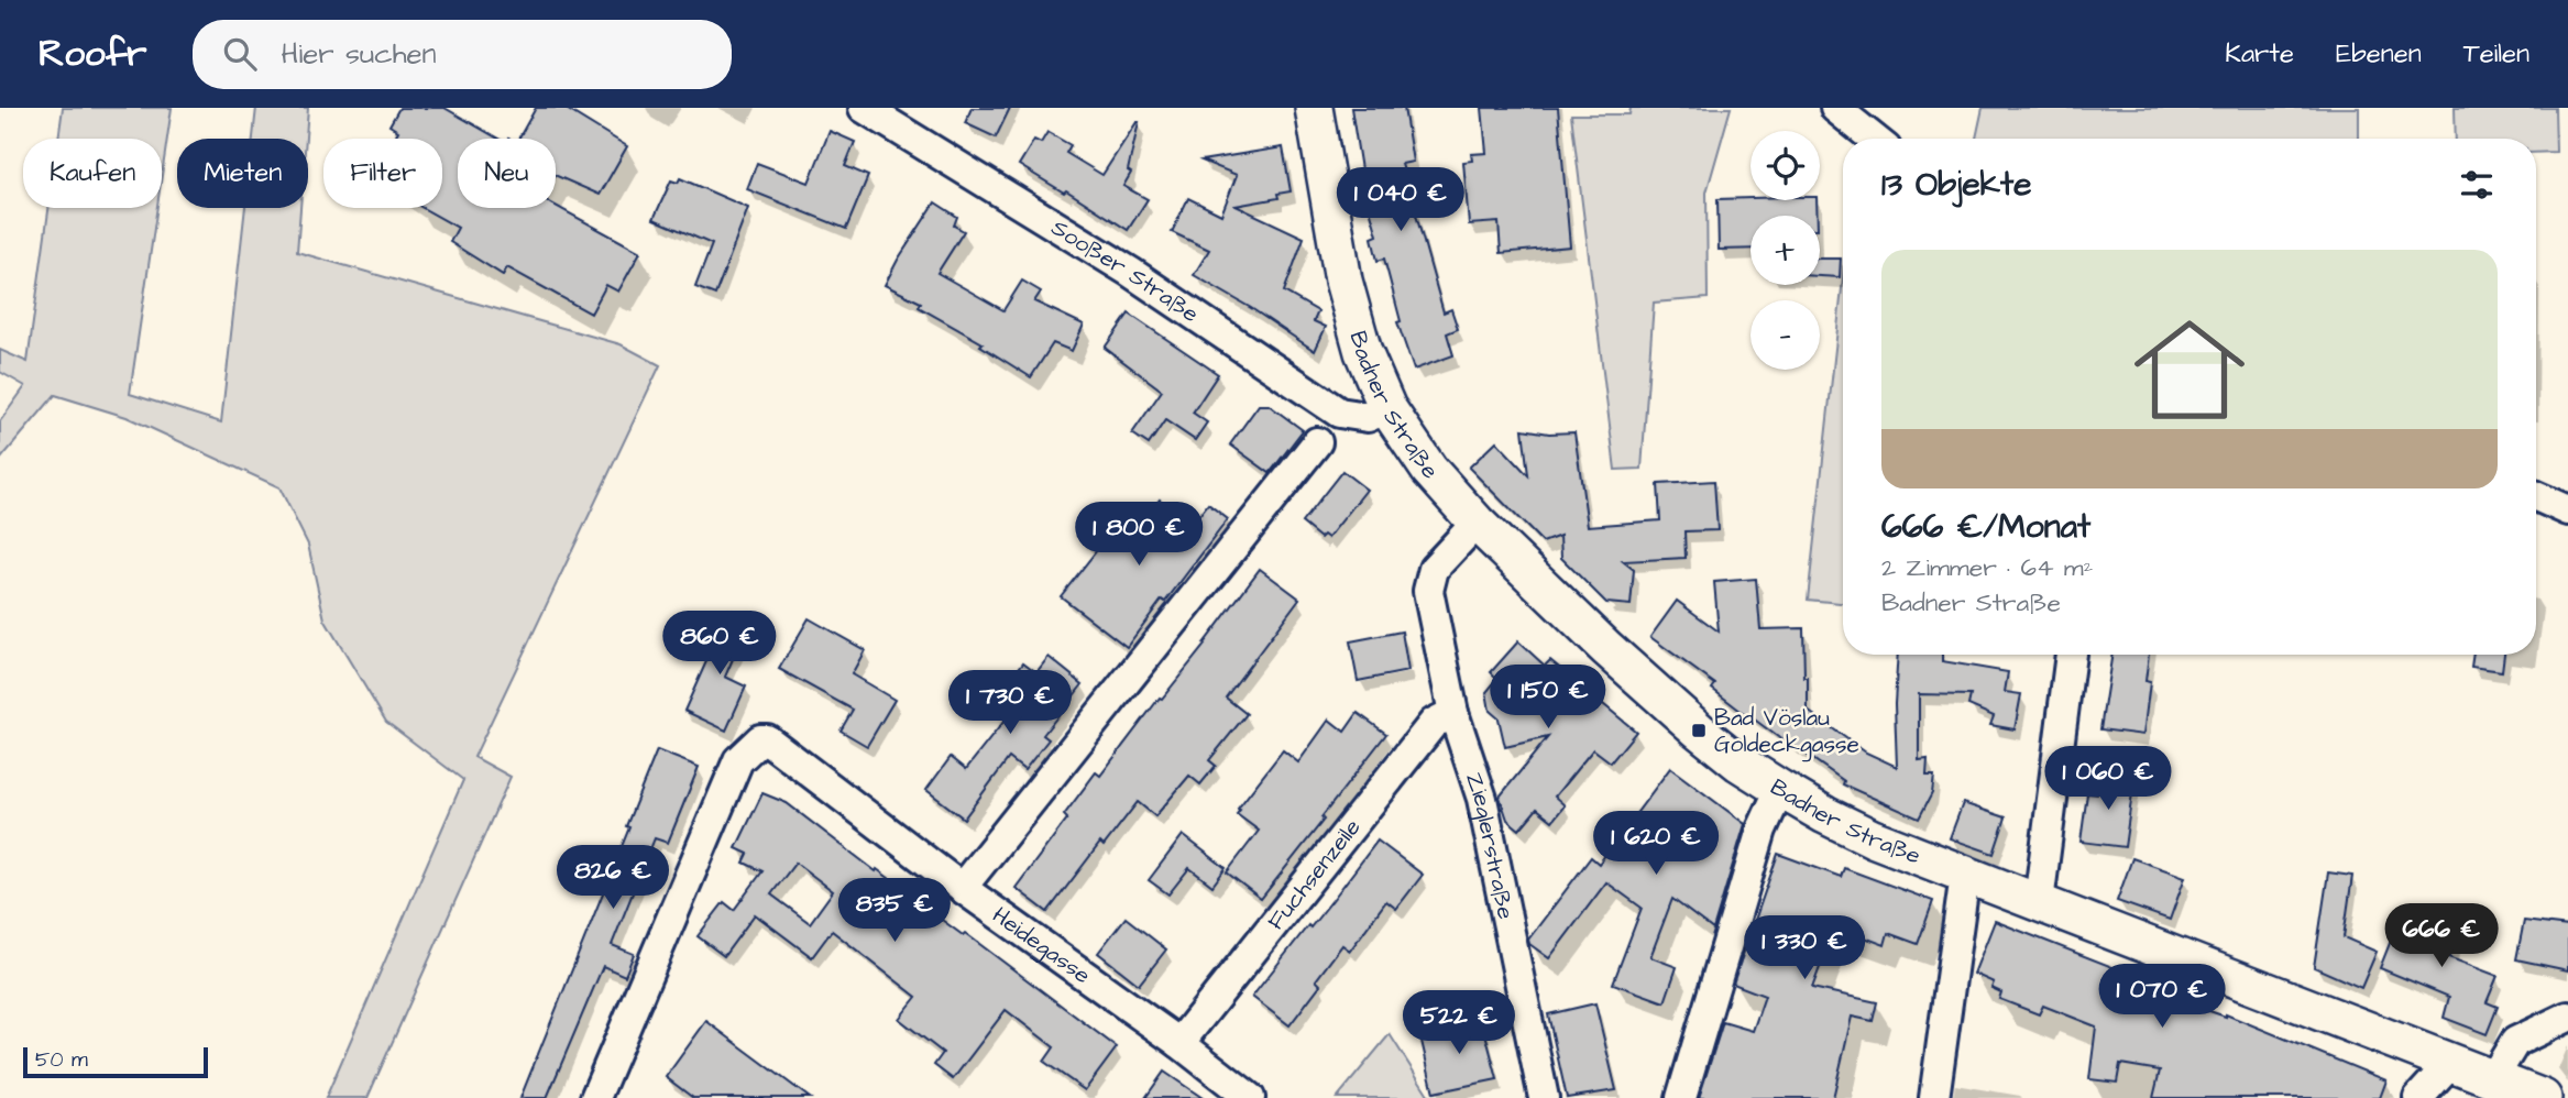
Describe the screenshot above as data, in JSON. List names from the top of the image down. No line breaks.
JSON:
{"streets":{"street":["Sooßer Straße","Badner Straße","Zieglerstraße","Fuchsenzeile","Heidegasse"]},"crossings":[["Sooßer Straße","Badner Straße"],["Badner Straße","Zieglerstraße"],["Zieglerstraße","Fuchsenzeile"],["Fuchsenzeile","Heidegasse"]],"places":{"transit":["Bad Vöslau Goldeckgasse"]},"scale_bar":"50 m","page":{"header":"Roofr","search":"Hier suchen","nav":["Karte","Ebenen","Teilen"],"map_buttons":["+","−"],"chip":["Kaufen","Mieten","Filter","Neu"],"heading":"13 Objekte","price":["1 040 €","1 800 €","860 €","1 150 €","1 730 €","1 060 €","1 620 €","826 €","835 €","666 €","1 330 €","1 070 €","522 €"],"list":[{"name":"666 €/Monat","note":"2 Zimmer · 64 m² · Badner Straße"}],"scale":"50 m"}}
